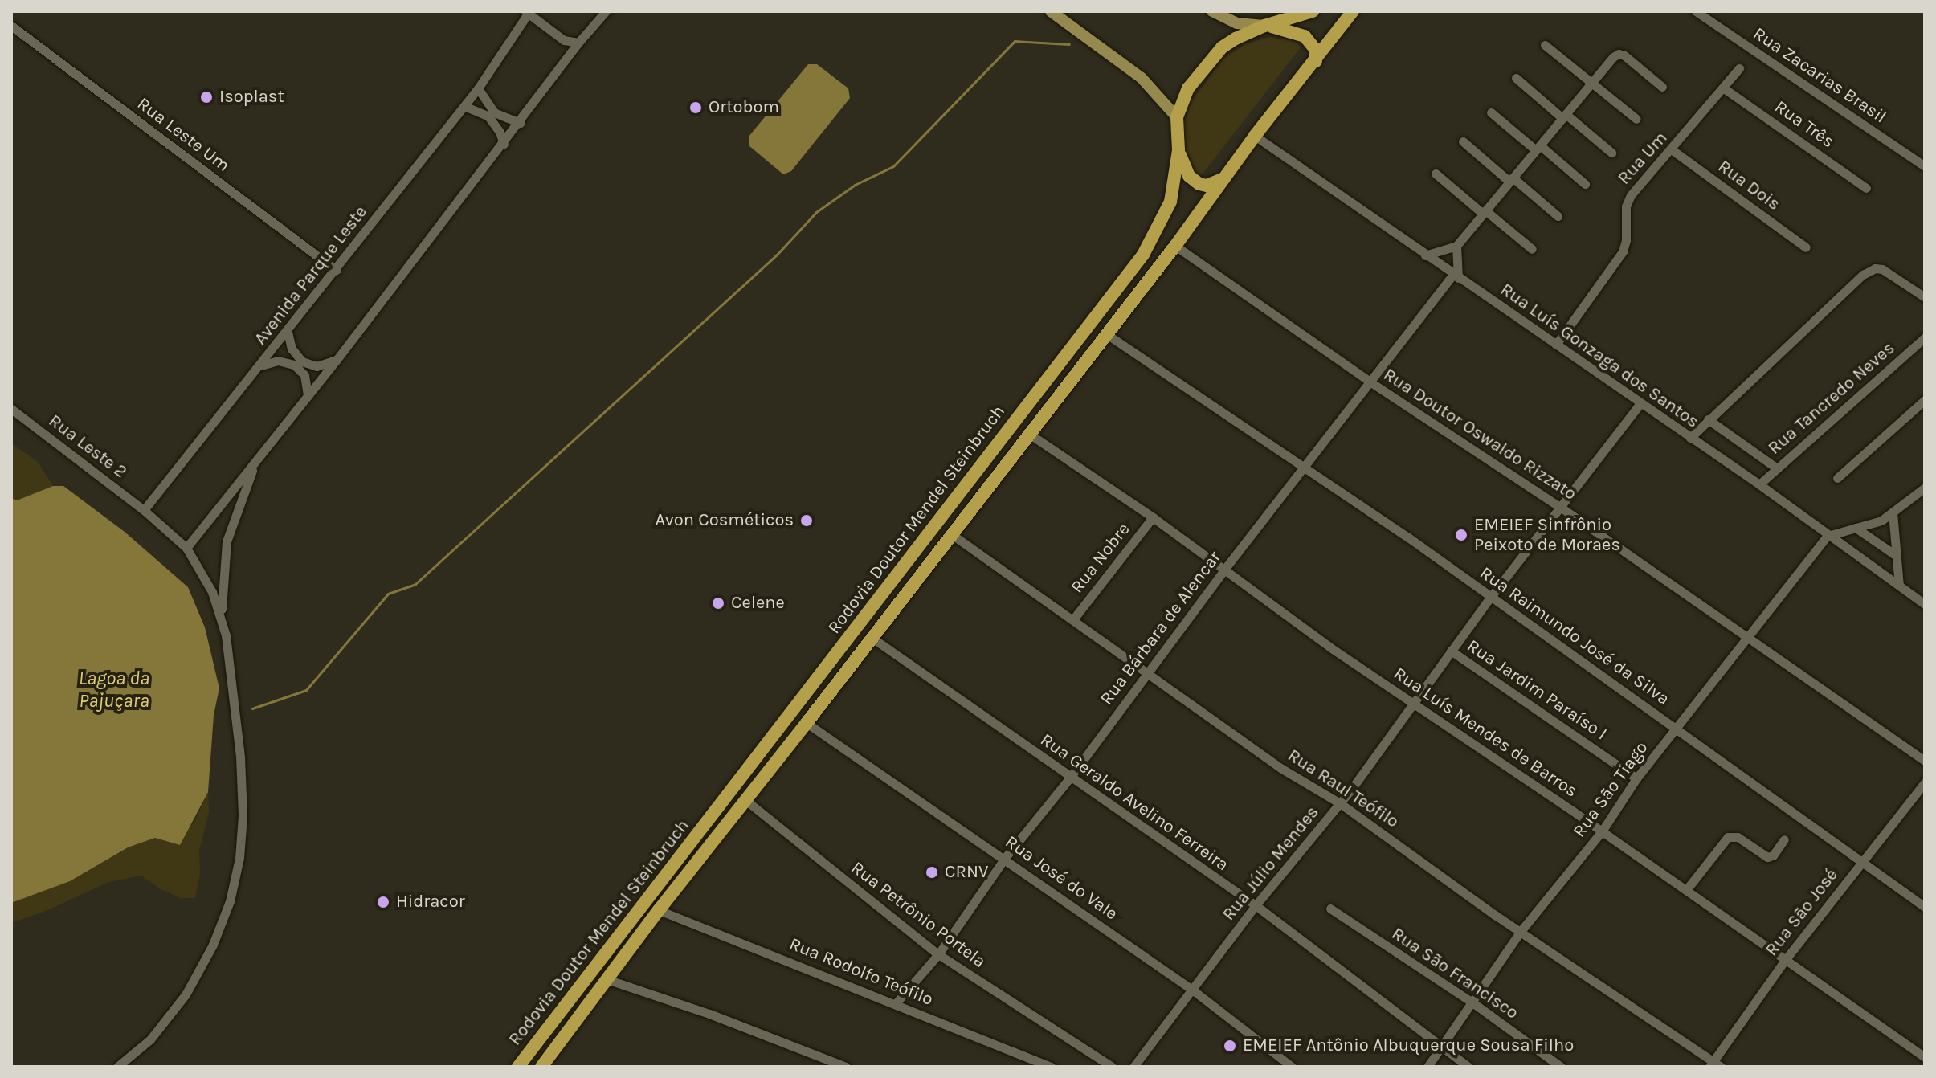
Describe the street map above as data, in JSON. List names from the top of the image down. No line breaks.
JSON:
{"streets":{"highway":["Rodovia Doutor Mendel Steinbruch"],"street":["Rua Zacarias Brasil","Rua Três","Rua Leste Um","Rua Um","Rua Dois","Avenida Parque Leste","Rua Luís Gonzaga dos Santos","Rua Tancredo Neves","Rua Doutor Oswaldo Rizzato","Rua Leste 2","Rua Nobre","Rua Bárbara de Alencar","Rua Raimundo José da Silva","Rua Jardim Paraíso I","Rua Luís Mendes de Barros","Rua Raul Teófilo","Rua São Tiago","Rua Geraldo Avelino Ferreira","Rua Júlio Mendes","Rua José do Vale","Rua São José","Rua Petrônio Portela","Rua Rodolfo Teófilo","Rua São Francisco"]},"crossings":[["Rua Três","Rua Um"],["Rua Leste Um","Avenida Parque Leste"],["Rua Um","Rua Dois"],["Rua Um","Rua Luís Gonzaga dos Santos"],["Avenida Parque Leste","Rua Leste 2"],["Rua Luís Gonzaga dos Santos","Rua Tancredo Neves"],["Rua Luís Gonzaga dos Santos","Rodovia Doutor Mendel Steinbruch"],["Rua Luís Gonzaga dos Santos","Rua Bárbara de Alencar"],["Rua Luís Gonzaga dos Santos","Rua São Tiago"],["Rua Luís Gonzaga dos Santos","Rua Júlio Mendes"],["Rua Doutor Oswaldo Rizzato","Rodovia Doutor Mendel Steinbruch"],["Rua Doutor Oswaldo Rizzato","Rua Bárbara de Alencar"],["Rua Doutor Oswaldo Rizzato","Rua São Tiago"],["Rua Doutor Oswaldo Rizzato","Rua Júlio Mendes"],["Rodovia Doutor Mendel Steinbruch","Rua Raimundo José da Silva"],["Rodovia Doutor Mendel Steinbruch","Rua Luís Mendes de Barros"],["Rodovia Doutor Mendel Steinbruch","Rua Raul Teófilo"],["Rodovia Doutor Mendel Steinbruch","Rua Geraldo Avelino Ferreira"],["Rodovia Doutor Mendel Steinbruch","Rua José do Vale"],["Rodovia Doutor Mendel Steinbruch","Rua Petrônio Portela"],["Rodovia Doutor Mendel Steinbruch","Rua Rodolfo Teófilo"],["Rua Nobre","Rua Luís Mendes de Barros"],["Rua Nobre","Rua Raul Teófilo"],["Rua Bárbara de Alencar","Rua Raimundo José da Silva"],["Rua Bárbara de Alencar","Rua Luís Mendes de Barros"],["Rua Bárbara de Alencar","Rua Raul Teófilo"],["Rua Bárbara de Alencar","Rua Geraldo Avelino Ferreira"],["Rua Bárbara de Alencar","Rua José do Vale"],["Rua Bárbara de Alencar","Rua Petrônio Portela"],["Rua Bárbara de Alencar","Rua Rodolfo Teófilo"],["Rua Raimundo José da Silva","Rua São Tiago"],["Rua Raimundo José da Silva","Rua Júlio Mendes"],["Rua Raimundo José da Silva","Rua São José"],["Rua Jardim Paraíso I","Rua São Tiago"],["Rua Jardim Paraíso I","Rua Júlio Mendes"],["Rua Luís Mendes de Barros","Rua São Tiago"],["Rua Luís Mendes de Barros","Rua Júlio Mendes"],["Rua Luís Mendes de Barros","Rua São José"],["Rua Raul Teófilo","Rua São Tiago"],["Rua Raul Teófilo","Rua Júlio Mendes"],["Rua Raul Teófilo","Rua São José"],["Rua São Tiago","Rua Geraldo Avelino Ferreira"],["Rua São Tiago","Rua São Francisco"],["Rua Geraldo Avelino Ferreira","Rua Júlio Mendes"],["Rua Júlio Mendes","Rua José do Vale"]],"water":["Lagoa da Pajuçara"],"places":["Isoplast","Ortobom","Avon Cosméticos","EMEIEF Sinfrônio Peixoto de Moraes","Celene","CRNV","Hidracor","EMEIEF Antônio Albuquerque Sousa Filho"]}
